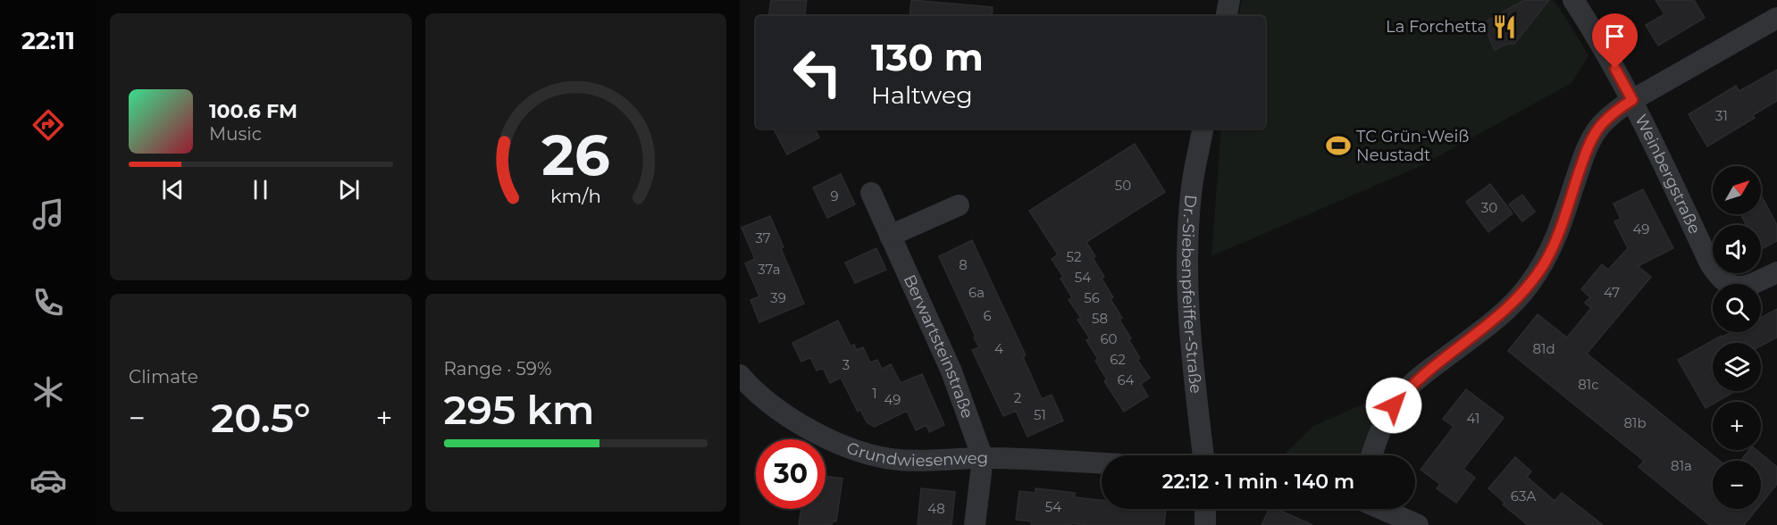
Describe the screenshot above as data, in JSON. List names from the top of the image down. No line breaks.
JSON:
{"streets":{"street":["Weinbergstraße","Dr.-Siebenpfeiffer-Straße","Berwartsteinstraße","Grundwiesenweg"]},"crossings":[["Berwartsteinstraße","Grundwiesenweg"]],"places":{"restaurant":["La Forchetta"],"sports":["TC Grün-Weiß Neustadt"]},"house_numbers":["31","50","9","30","49","37","52","8","37a","54","6a","47","39","56","6","58","60","4","81d","62","3","64","81c","1","2","49","51","41","81b","81a","63A","54","48"],"north":"top right","page":{"tabs":"22:11","turn":["130 m","Haltweg"],"song":["100.6 FM","Music"],"map_buttons":["+","−"],"tile":["Climate",["Range · 59%","295 km"]],"heat":["−","20.5°","+"],"limit":"30","trip":"22:12 · 1 min · 140 m","gauge":["26","km/h"]}}
